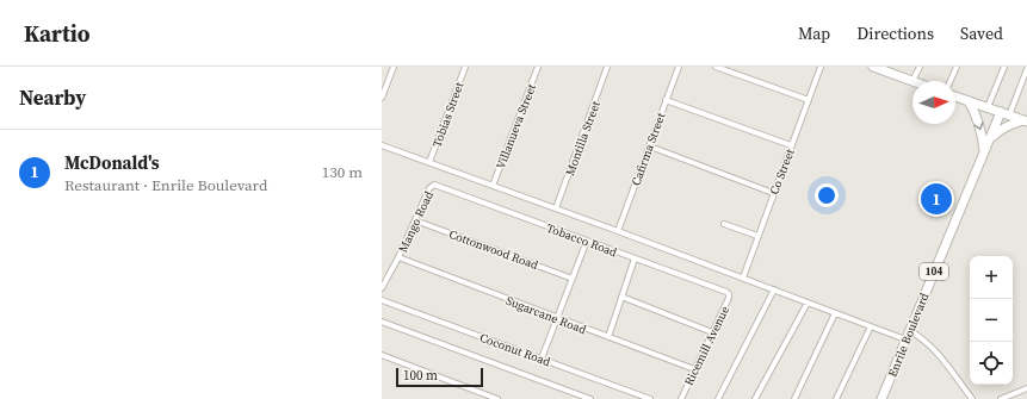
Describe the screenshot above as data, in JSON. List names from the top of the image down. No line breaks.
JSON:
{"streets":{"highway":["104","Enrile Boulevard"],"street":["Tobias Street","Villanueva Street","Montilla Street","Cafirma Street","Co Street","Mango Road","Tobacco Road","Cottonwood Road","Sugarcane Road","Ricemill Avenue","Coconut Road"]},"crossings":[["Mango Road","Tobacco Road"],["Mango Road","Cottonwood Road"],["Mango Road","Sugarcane Road"],["Tobacco Road","Ricemill Avenue"],["Sugarcane Road","Ricemill Avenue"]],"scale_bar":"100 m","north":"right","page":{"header":"Kartio","nav":["Map","Directions","Saved"],"heading":"Nearby","list":[{"mark":"1","name":"McDonald's","note":"Restaurant · Enrile Boulevard","value":"130 m"}],"pins":"1","map_buttons":["+","−"],"scale":"100 m"}}
